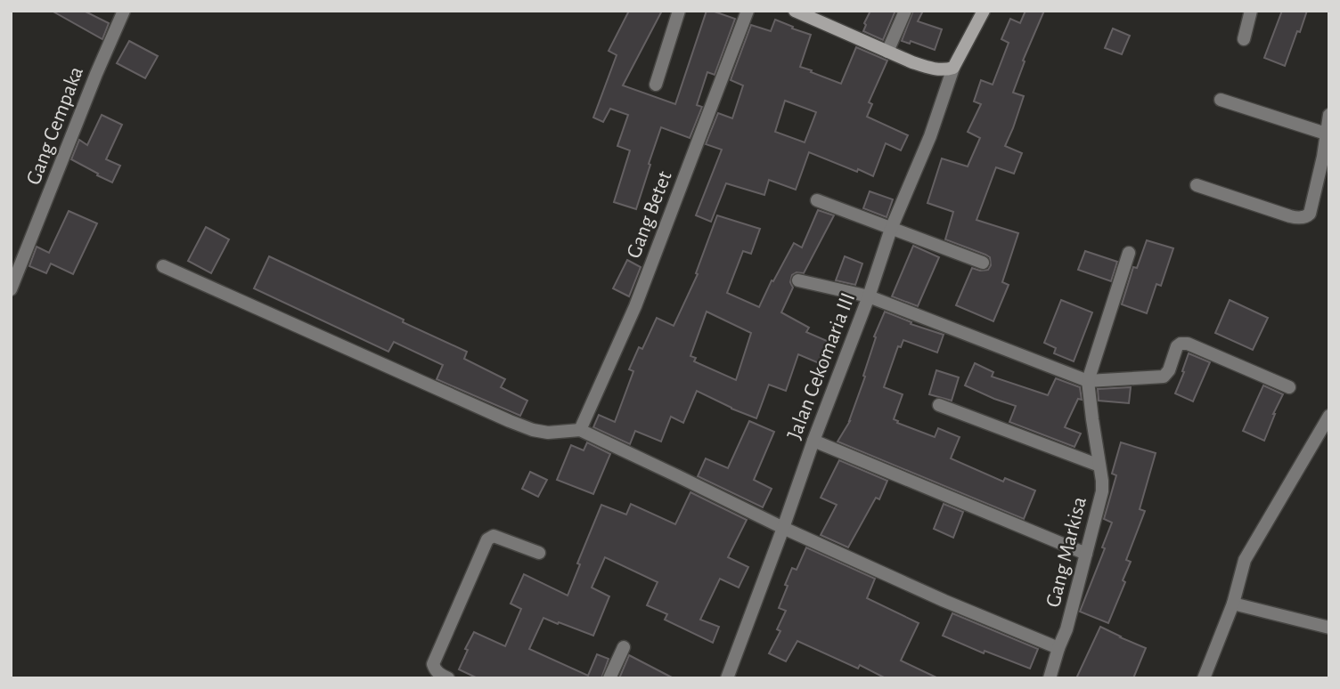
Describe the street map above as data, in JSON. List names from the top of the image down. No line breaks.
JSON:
{"streets":{"street":["Gang Cempaka","Gang Betet","Jalan Cekomaria III","Gang Markisa"]}}
